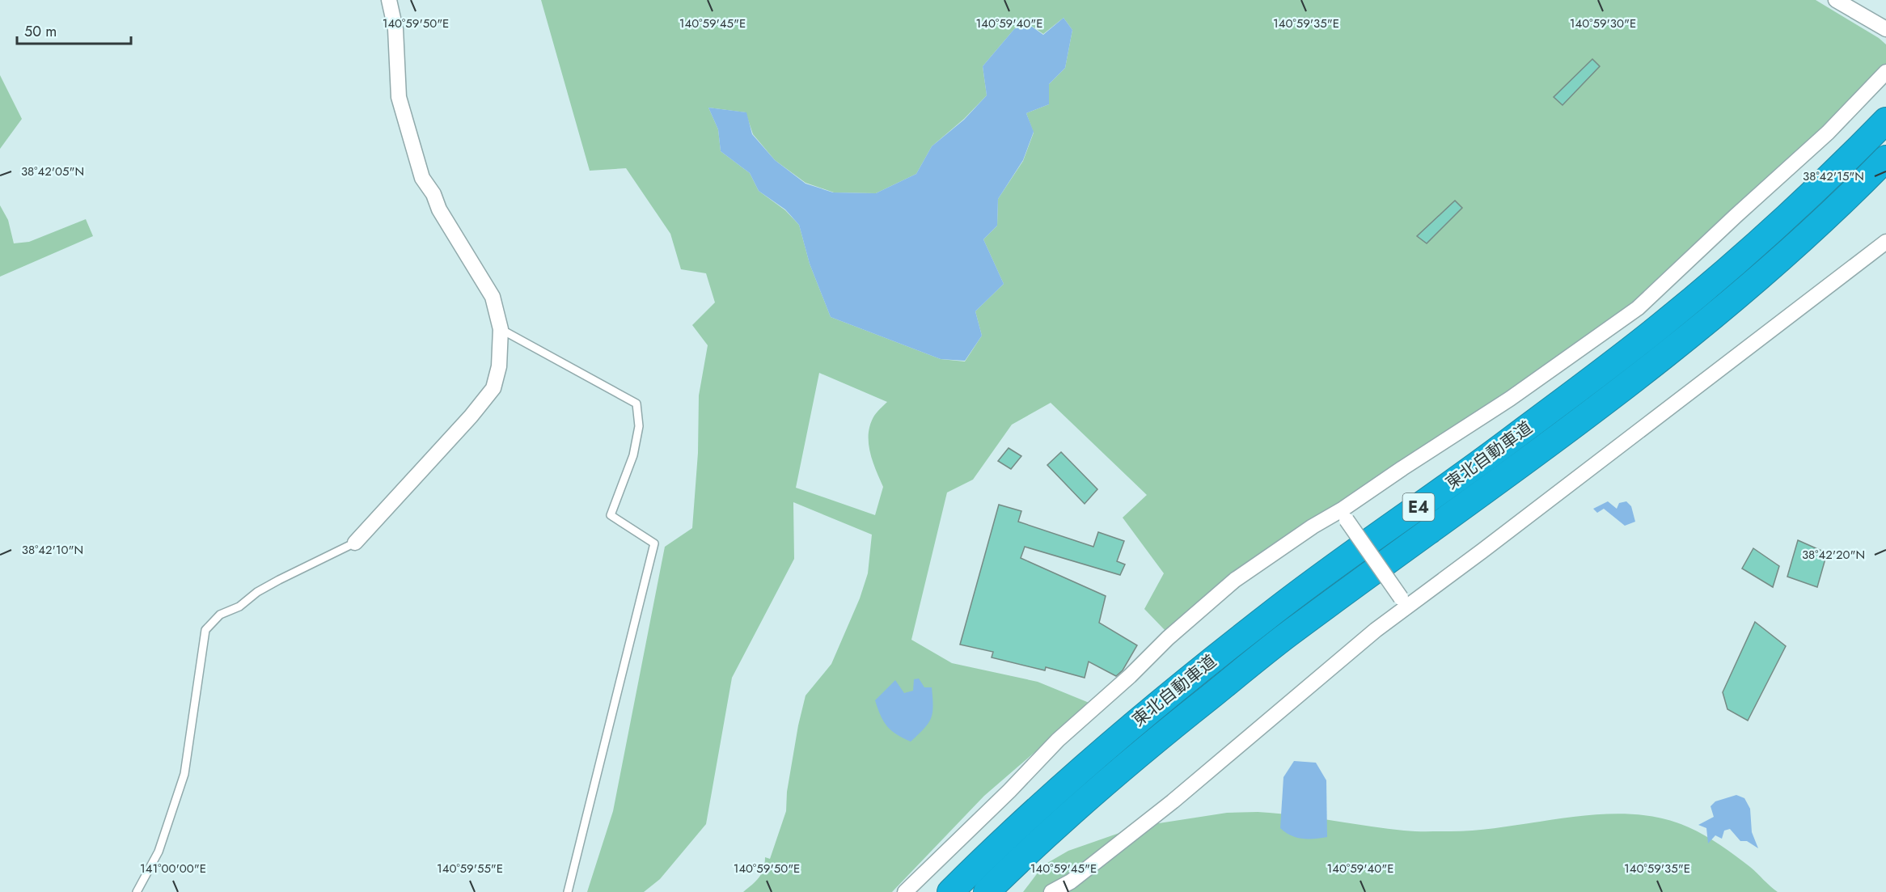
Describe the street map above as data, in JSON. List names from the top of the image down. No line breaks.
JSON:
{"streets":{"highway":["東北自動車道","E4"]},"scale_bar":"50 m","coordinates":["140°59'50\"E","140°59'45\"E","140°59'35\"E","140°59'30\"E","140°59'40\"E","38°42'05\"N","38°42'15\"N","38°42'10\"N","38°42'20\"N","141°00'00\"E","140°59'55\"E"]}
